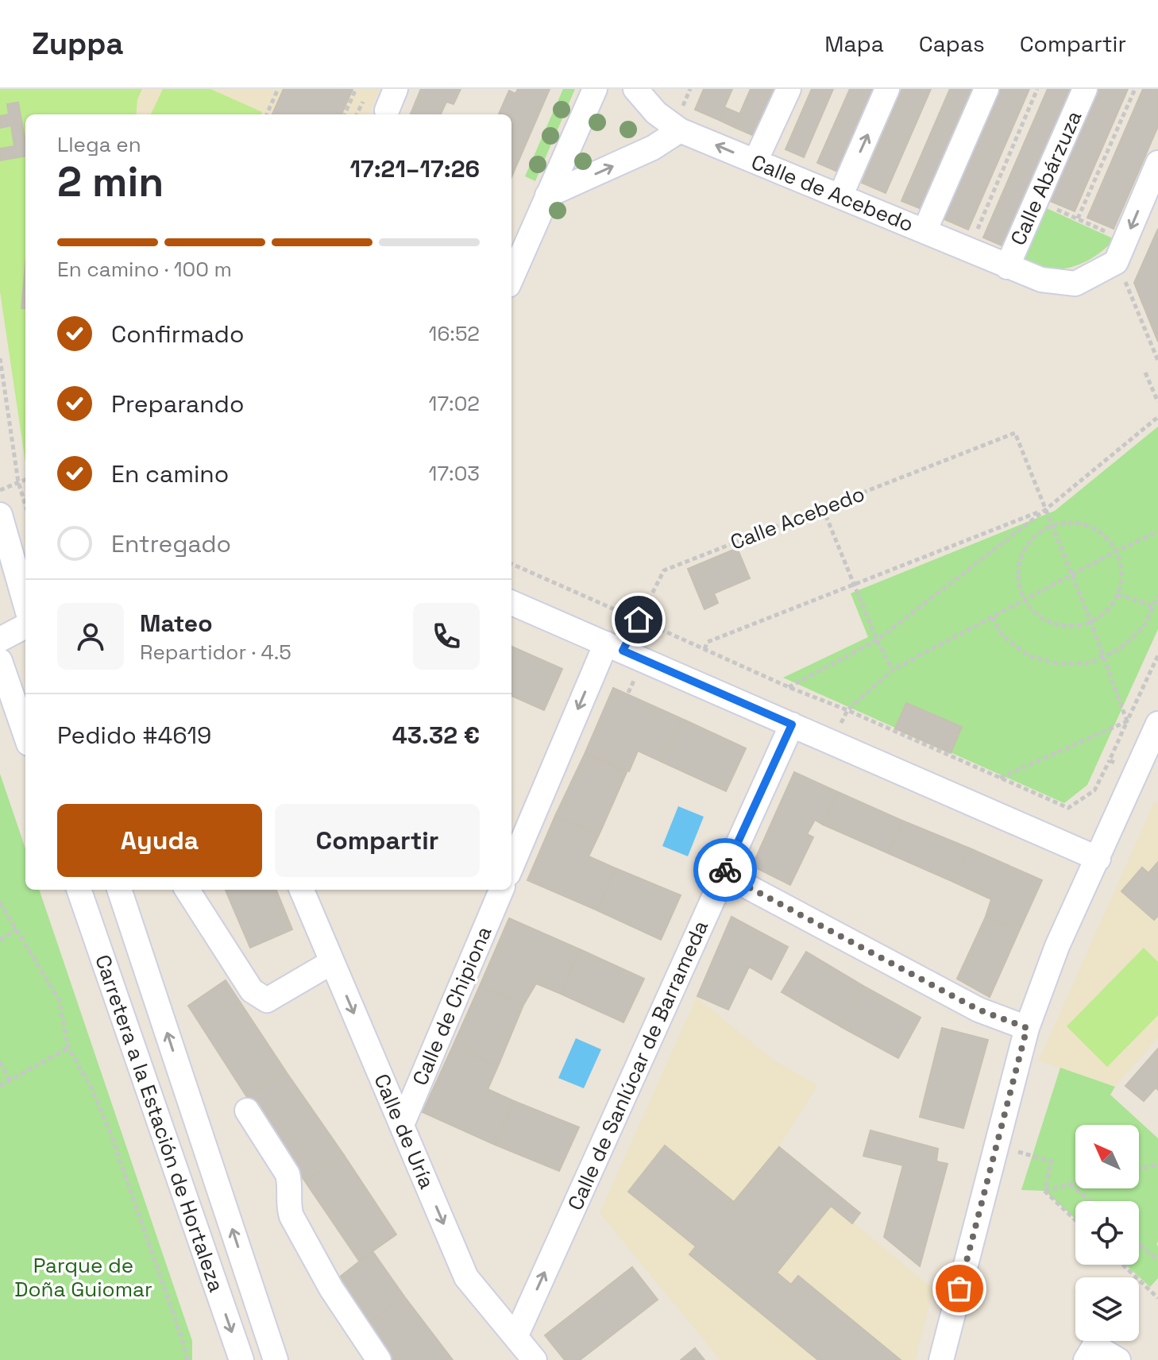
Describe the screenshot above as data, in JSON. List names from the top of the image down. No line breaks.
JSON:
{"streets":{"street":["Calle Abárzuza","Calle de Acebedo","Calle de Chipiona","Calle de Sanlúcar de Barrameda","Carretera a la Estación de Hortaleza","Calle de Uría"],"path":["Calle Acebedo"]},"crossings":[["Calle Abárzuza","Calle de Acebedo"],["Calle de Chipiona","Calle de Uría"],["Calle de Sanlúcar de Barrameda","Calle de Uría"]],"one_way":["Calle de Sanlúcar de Barrameda"],"parks":["Parque de Doña Guiomar"],"north":"top left","page":{"header":"Zuppa","nav":["Mapa","Capas","Compartir"],"heading":["2 min","Llega en","17:21–17:26"],"panel":["Mateo","Repartidor · 4.5","Pedido #4619","43.32 €"],"bar":"En camino · 100 m","list":[["Confirmado","16:52"],["Preparando","17:02"],["En camino","17:03"],"Entregado"],"buttons":["Ayuda","Compartir"]}}
